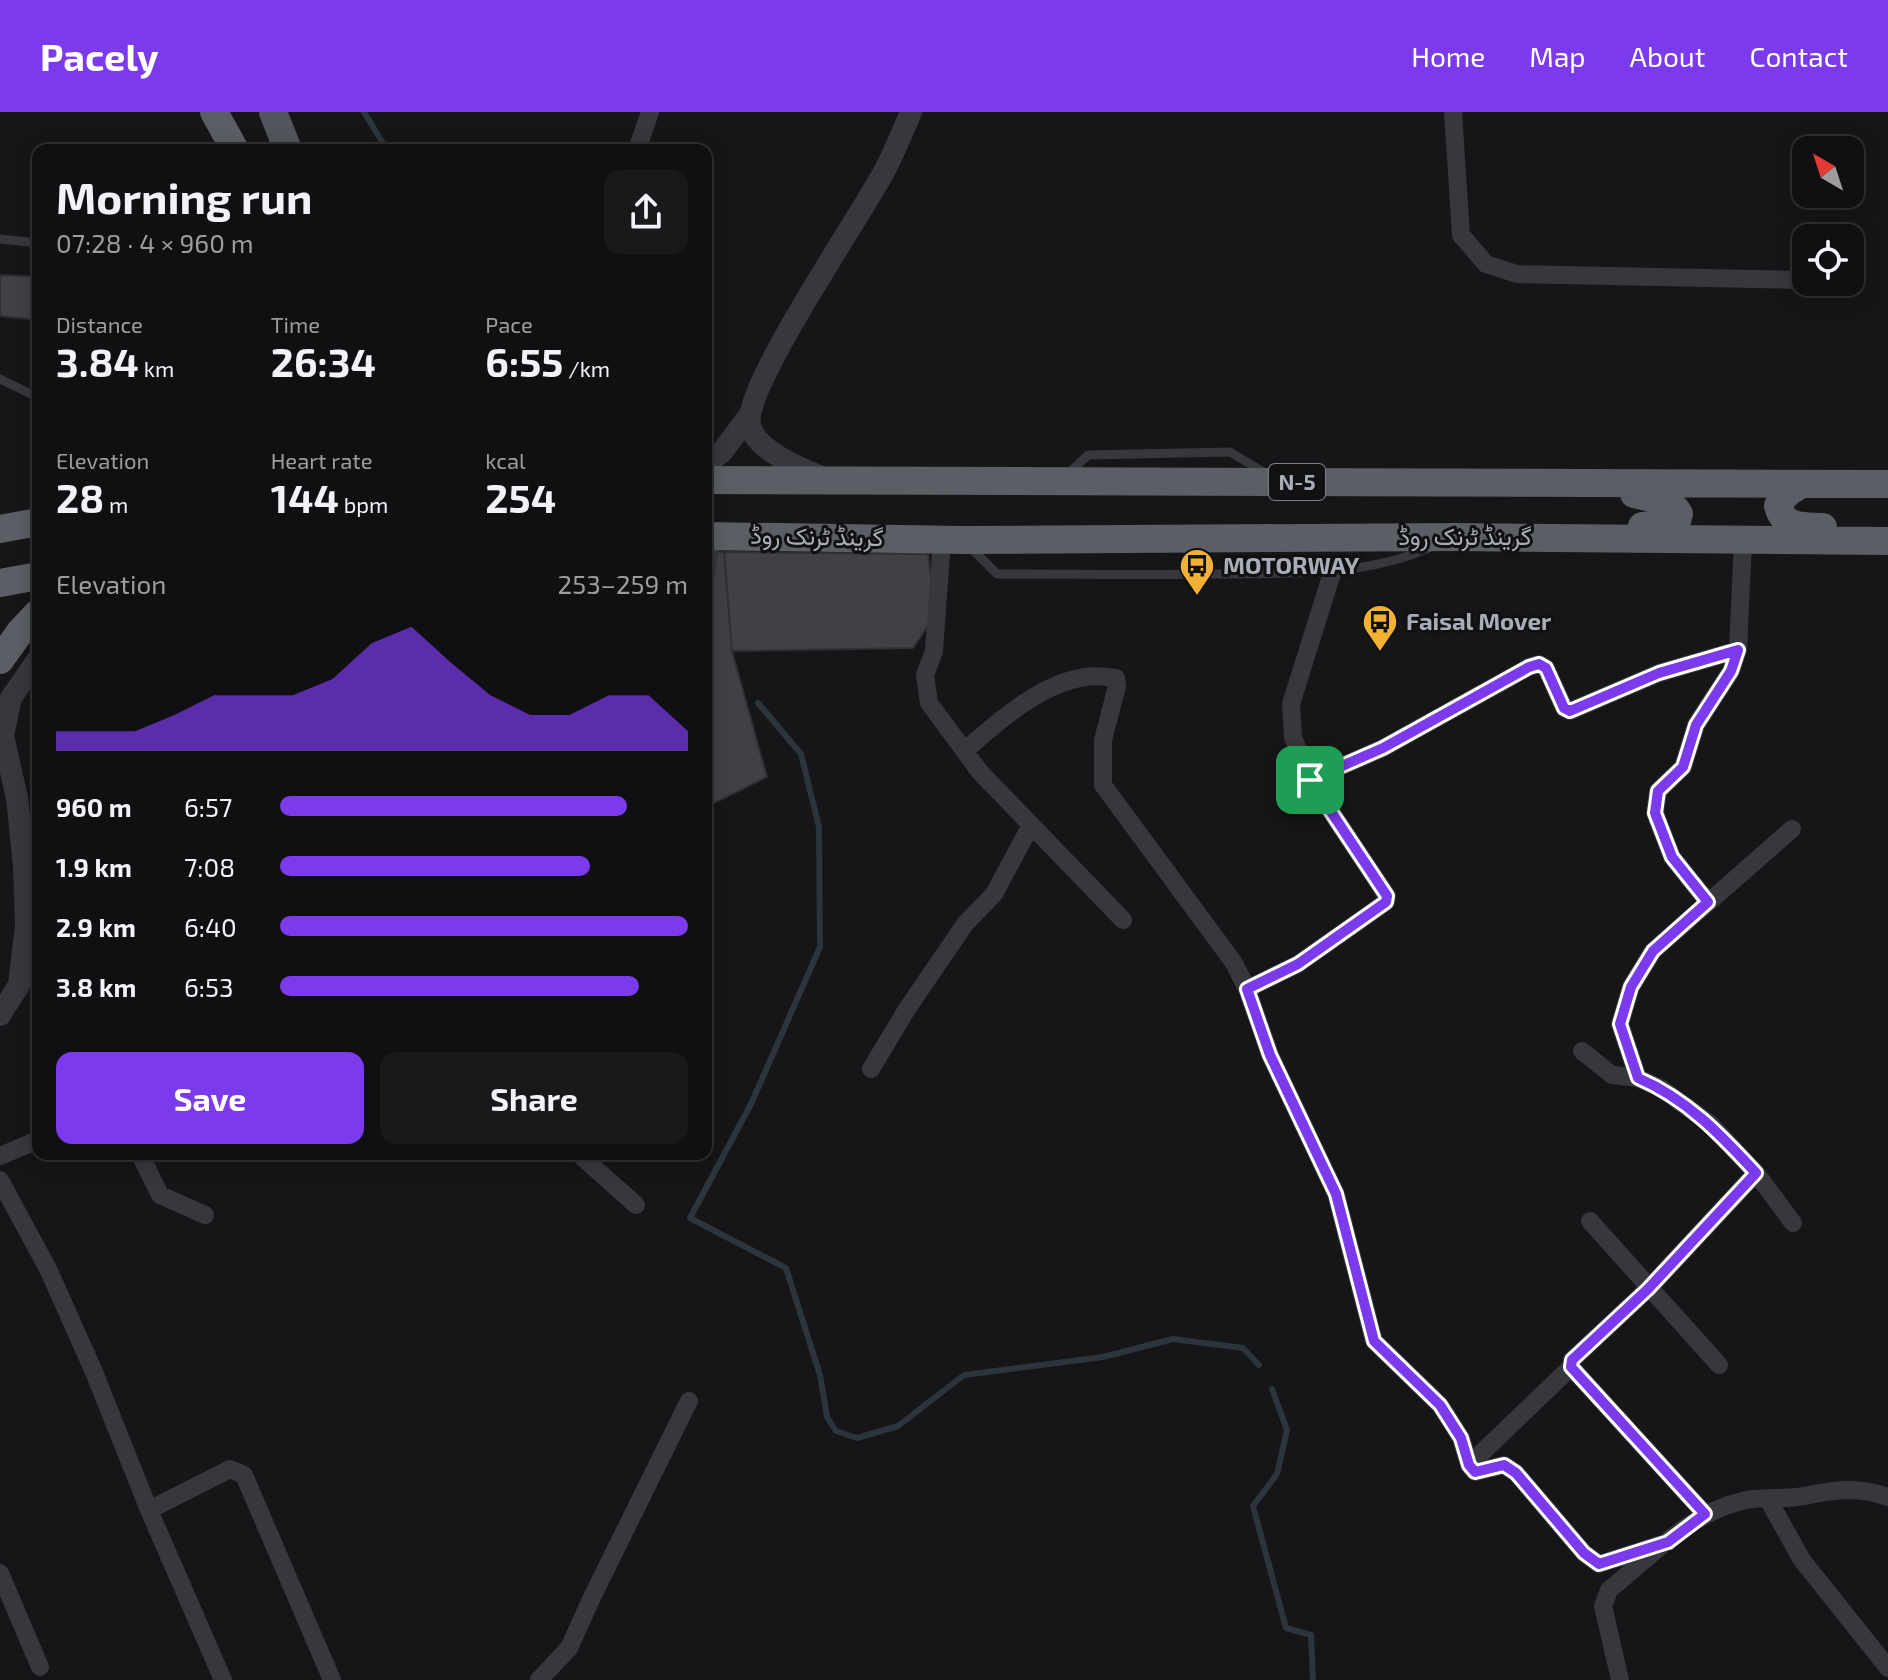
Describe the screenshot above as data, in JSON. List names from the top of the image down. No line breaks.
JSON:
{"streets":{"highway":["N-5","گرینڈ ٹرنک روڈ"]},"places":{"bus stop":["MOTORWAY","Faisal Mover"]},"north":"top left","page":{"header":"Pacely","nav":["Home","Map","About","Contact"],"heading":["Morning run","07:28 · 4 × 960 m"],"stats":[["Distance","3.84 km"],["Time","26:34"],["Pace","6:55 /km"],["Elevation","28 m"],["Heart rate","144 bpm"],["kcal","254"]],"chart":["Elevation","253–259 m"],"list":[{"name":"960 m","note":"6:57"},{"name":"1.9 km","note":"7:08"},{"name":"2.9 km","note":"6:40"},{"name":"3.8 km","note":"6:53"}],"buttons":["Save","Share"]}}
